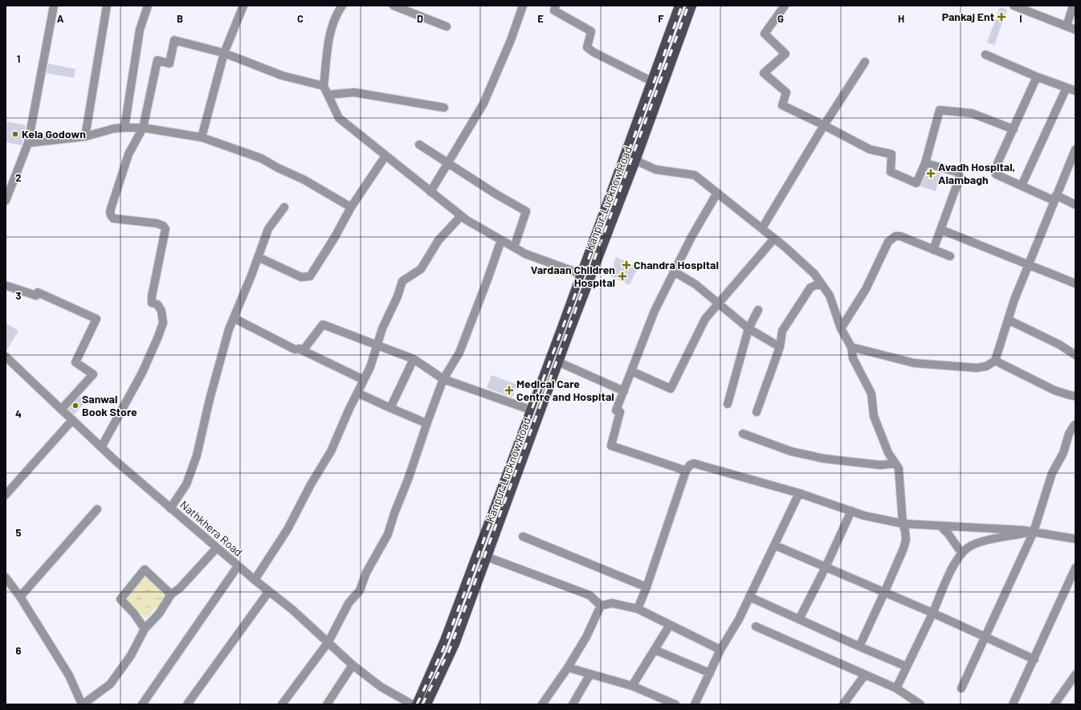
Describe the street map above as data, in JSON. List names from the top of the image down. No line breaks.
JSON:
{"streets":{"main road":["Kanpur-Lucknow Road"],"street":["Nathkhera Road"]},"places":{"health":["Pankaj Ent","Avadh Hospital, Alambagh","Chandra Hospital","Vardaan Children Hospital","Medical Care Centre and Hospital"],"other":["Kela Godown","Sanwal Book Store"]},"grid":{"columns":["A","B","C","D","E","F","G","H","I"],"rows":["1","2","3","4","5","6"]}}
